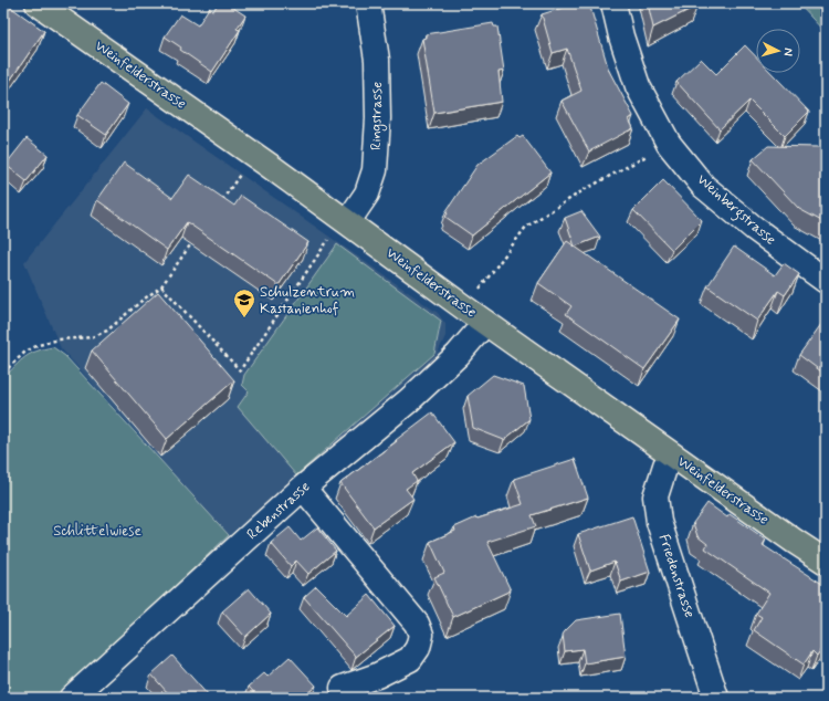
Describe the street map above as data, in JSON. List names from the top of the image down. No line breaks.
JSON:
{"streets":{"main road":["Weinfelderstrasse"],"street":["Ringstrasse","Weinbergstrasse","Rebenstrasse","Friedenstrasse"]},"crossings":[["Weinfelderstrasse","Ringstrasse"],["Weinfelderstrasse","Rebenstrasse"],["Weinfelderstrasse","Friedenstrasse"]],"parks":["Schlittelwiese"],"places":{"school or university":["Schulzentrum Kastanienhof"]},"north":"right"}
